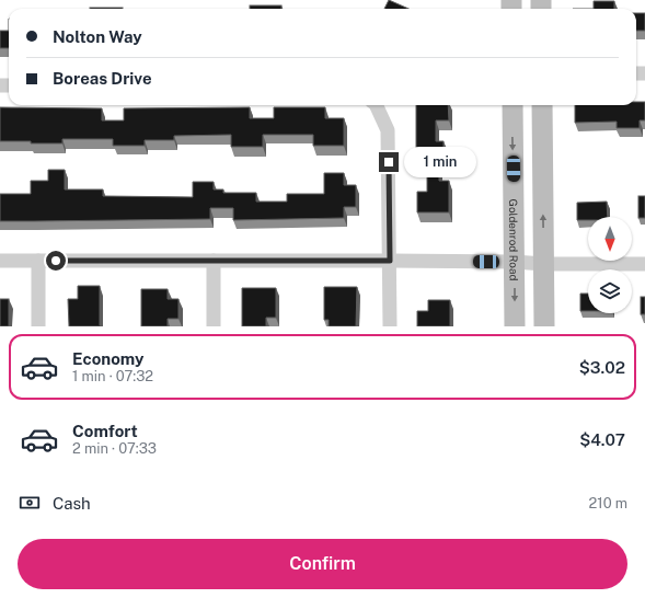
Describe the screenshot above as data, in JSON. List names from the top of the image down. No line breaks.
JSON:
{"streets":{"main road":["Goldenrod Road"]},"north":"bottom","page":{"banner":["Nolton Way","Boreas Drive"],"bubble":"1 min","list":[{"name":"Economy","note":"1 min · 07:32","value":"$3.02"},{"name":"Comfort","note":"2 min · 07:33","value":"$4.07"}],"pay":["Cash","210 m"],"buttons":"Confirm"}}
